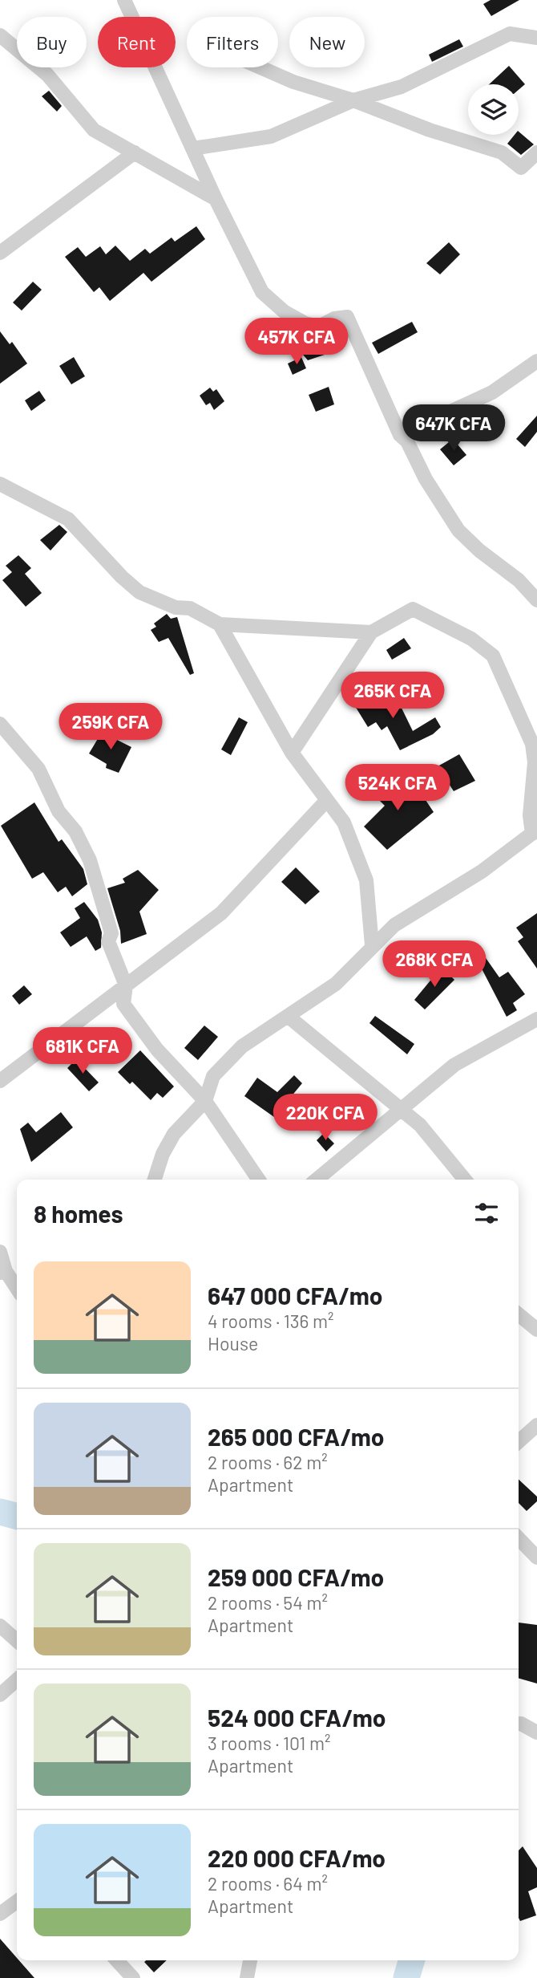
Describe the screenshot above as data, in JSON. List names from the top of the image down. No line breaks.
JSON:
{"page":{"chip":["Buy","Rent","Filters","New"],"price":["457K CFA","647K CFA","265K CFA","259K CFA","524K CFA","268K CFA","681K CFA","220K CFA"],"heading":"8 homes","list":[{"name":"647 000 CFA/mo","note":"4 rooms · 136 m² · House"},{"name":"265 000 CFA/mo","note":"2 rooms · 62 m² · Apartment"},{"name":"259 000 CFA/mo","note":"2 rooms · 54 m² · Apartment"},{"name":"524 000 CFA/mo","note":"3 rooms · 101 m² · Apartment"},{"name":"220 000 CFA/mo","note":"2 rooms · 64 m² · Apartment"}]}}
